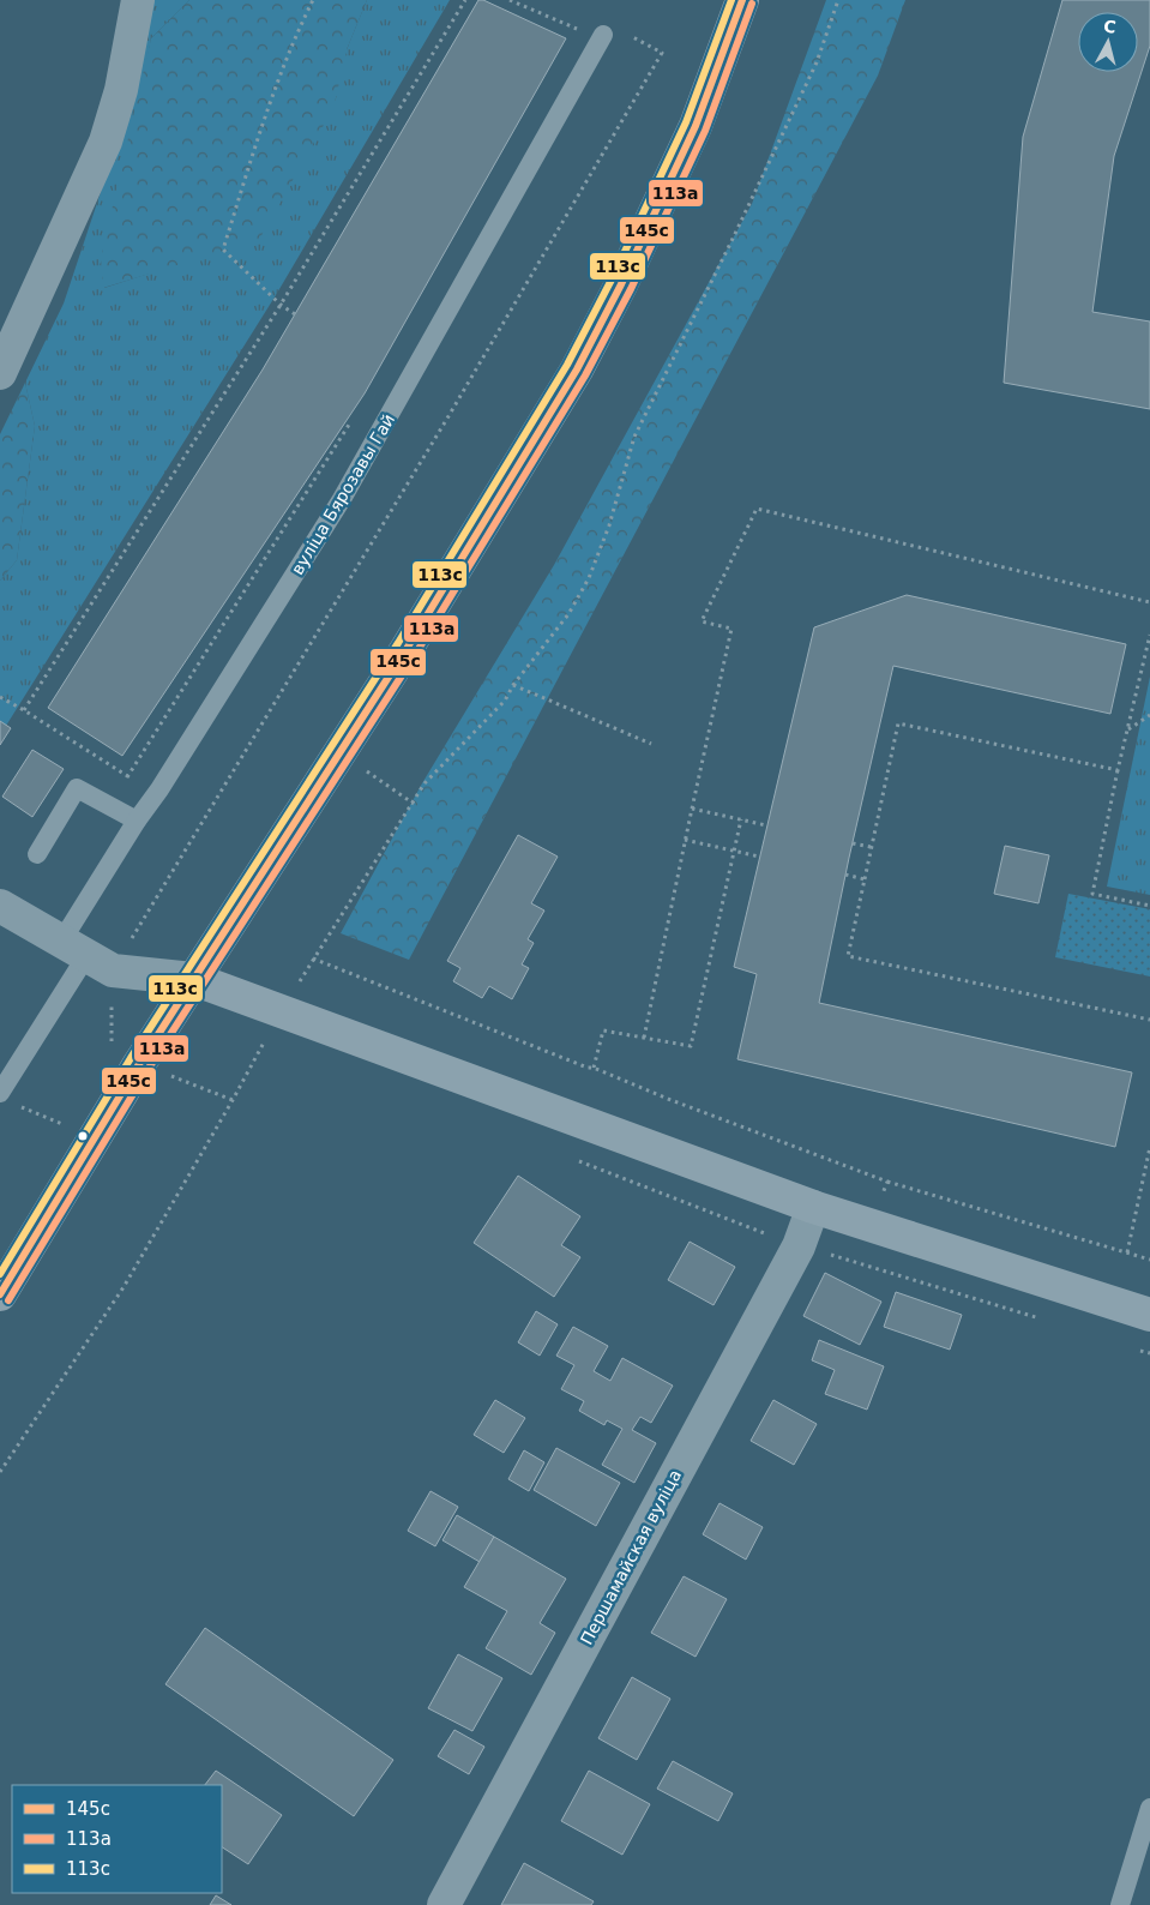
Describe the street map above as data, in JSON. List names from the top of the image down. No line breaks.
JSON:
{"streets":{"street":["Першамайская вуліца"],"lane":["вуліца Бярозавы Гай"]},"lines":["transit line 145с","transit line 113с","transit line 113а"],"legend":["145с","113а","113с"],"north":"top"}
